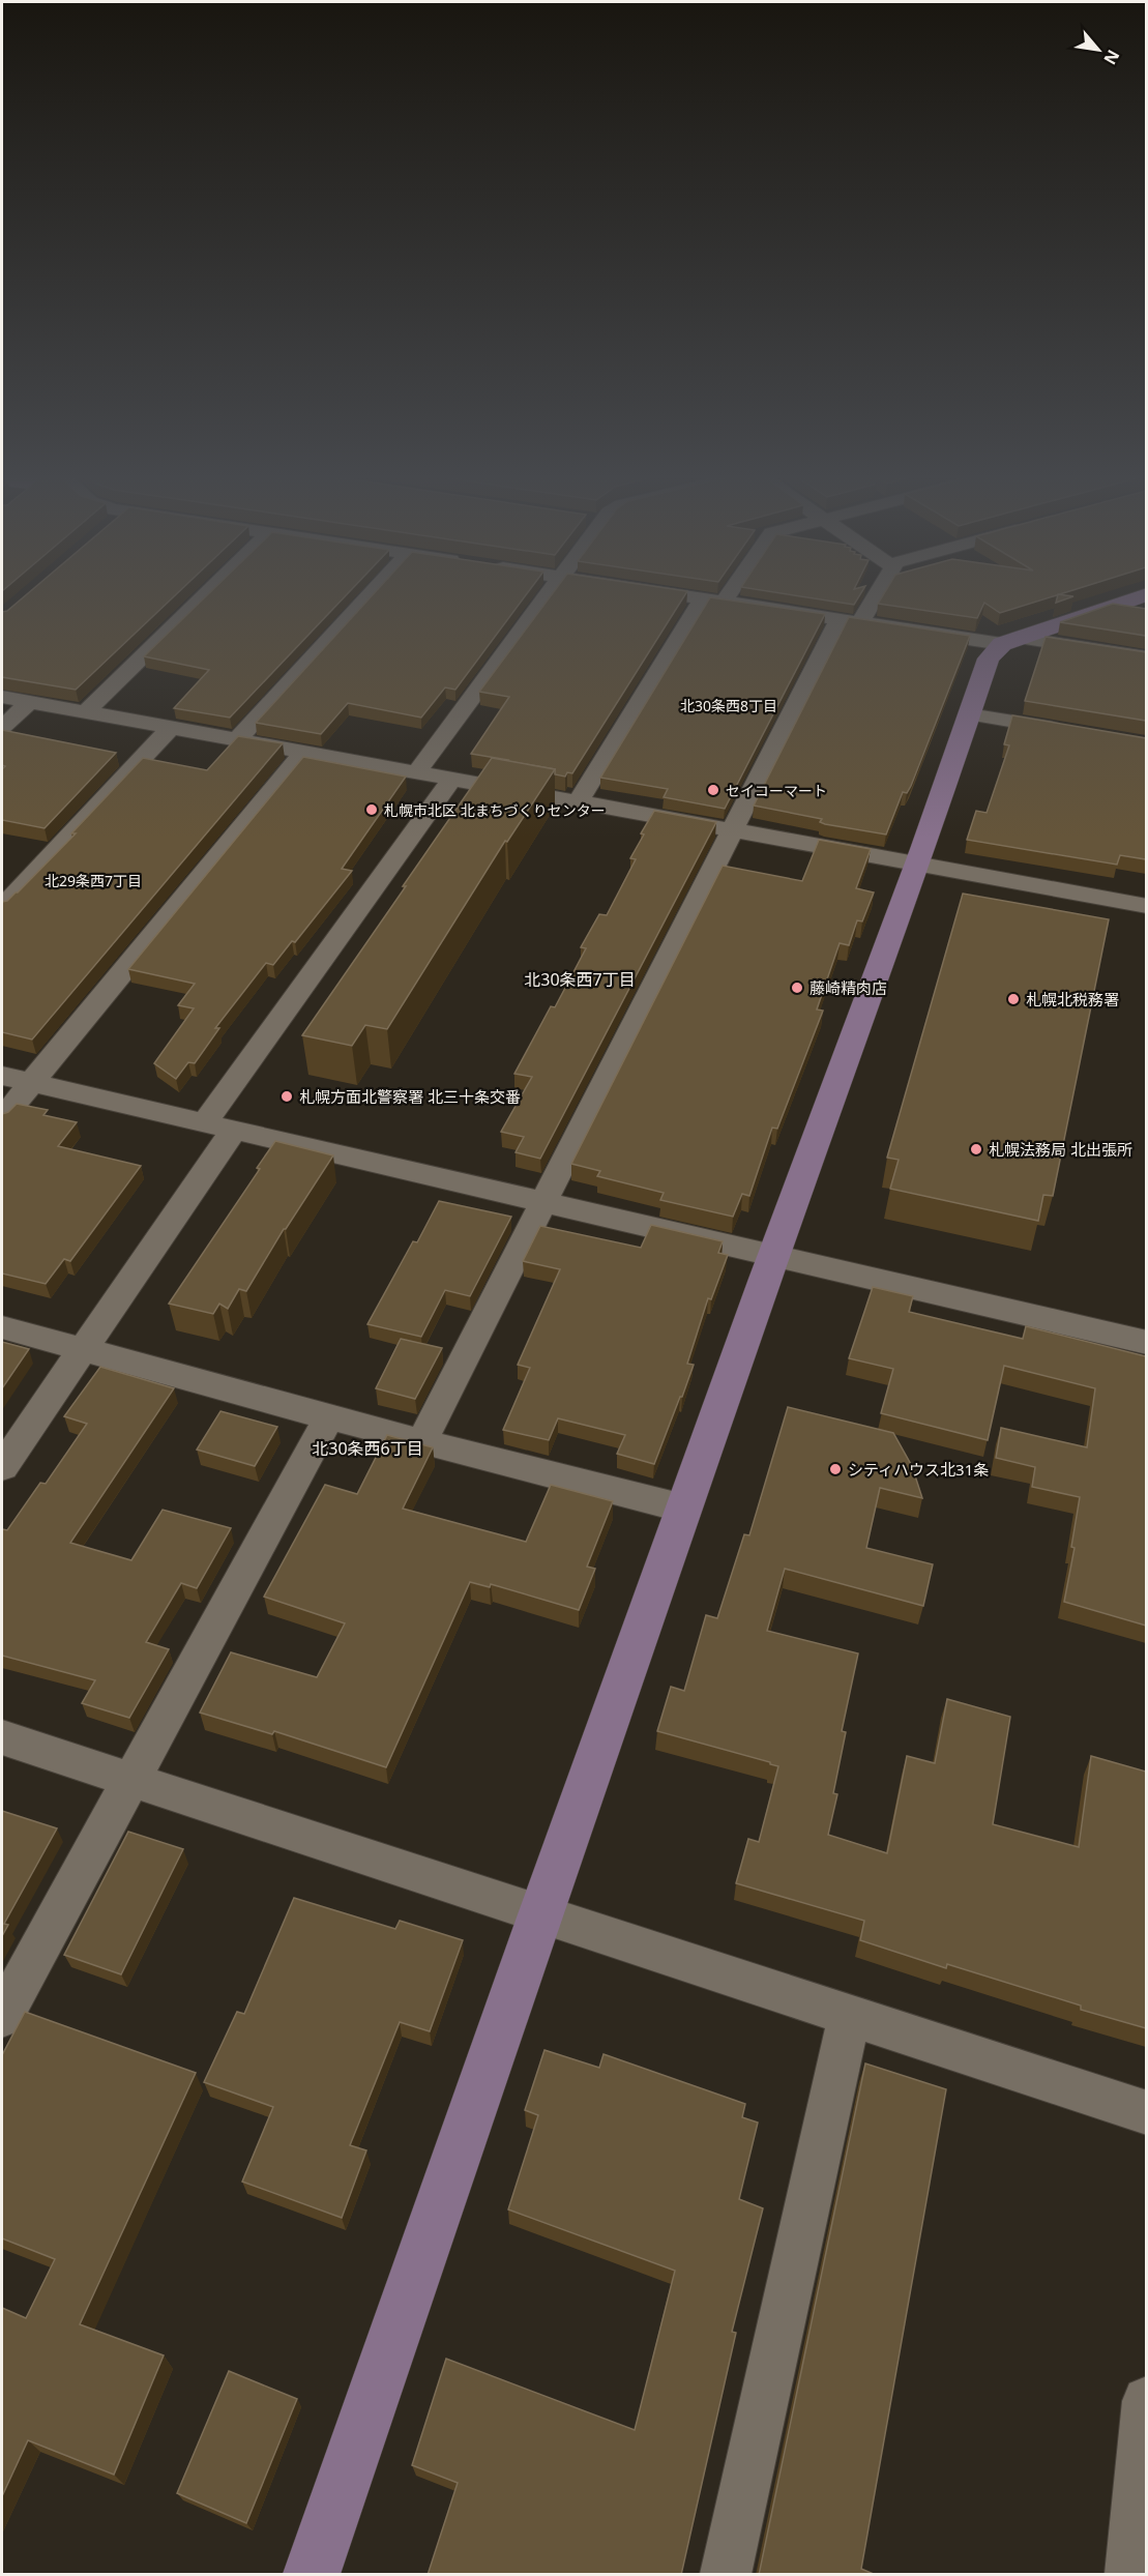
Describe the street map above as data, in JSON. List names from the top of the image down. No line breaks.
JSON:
{"districts":["北30条西8丁目","北29条西7丁目","北30条西7丁目","北30条西6丁目"],"places":["セイコーマート","札幌市北区 北まちづくりセンター","藤崎精肉店","札幌北税務署","札幌方面北警察署 北三十条交番","札幌法務局 北出張所","シティハウス北31条"],"north":"bottom right"}
